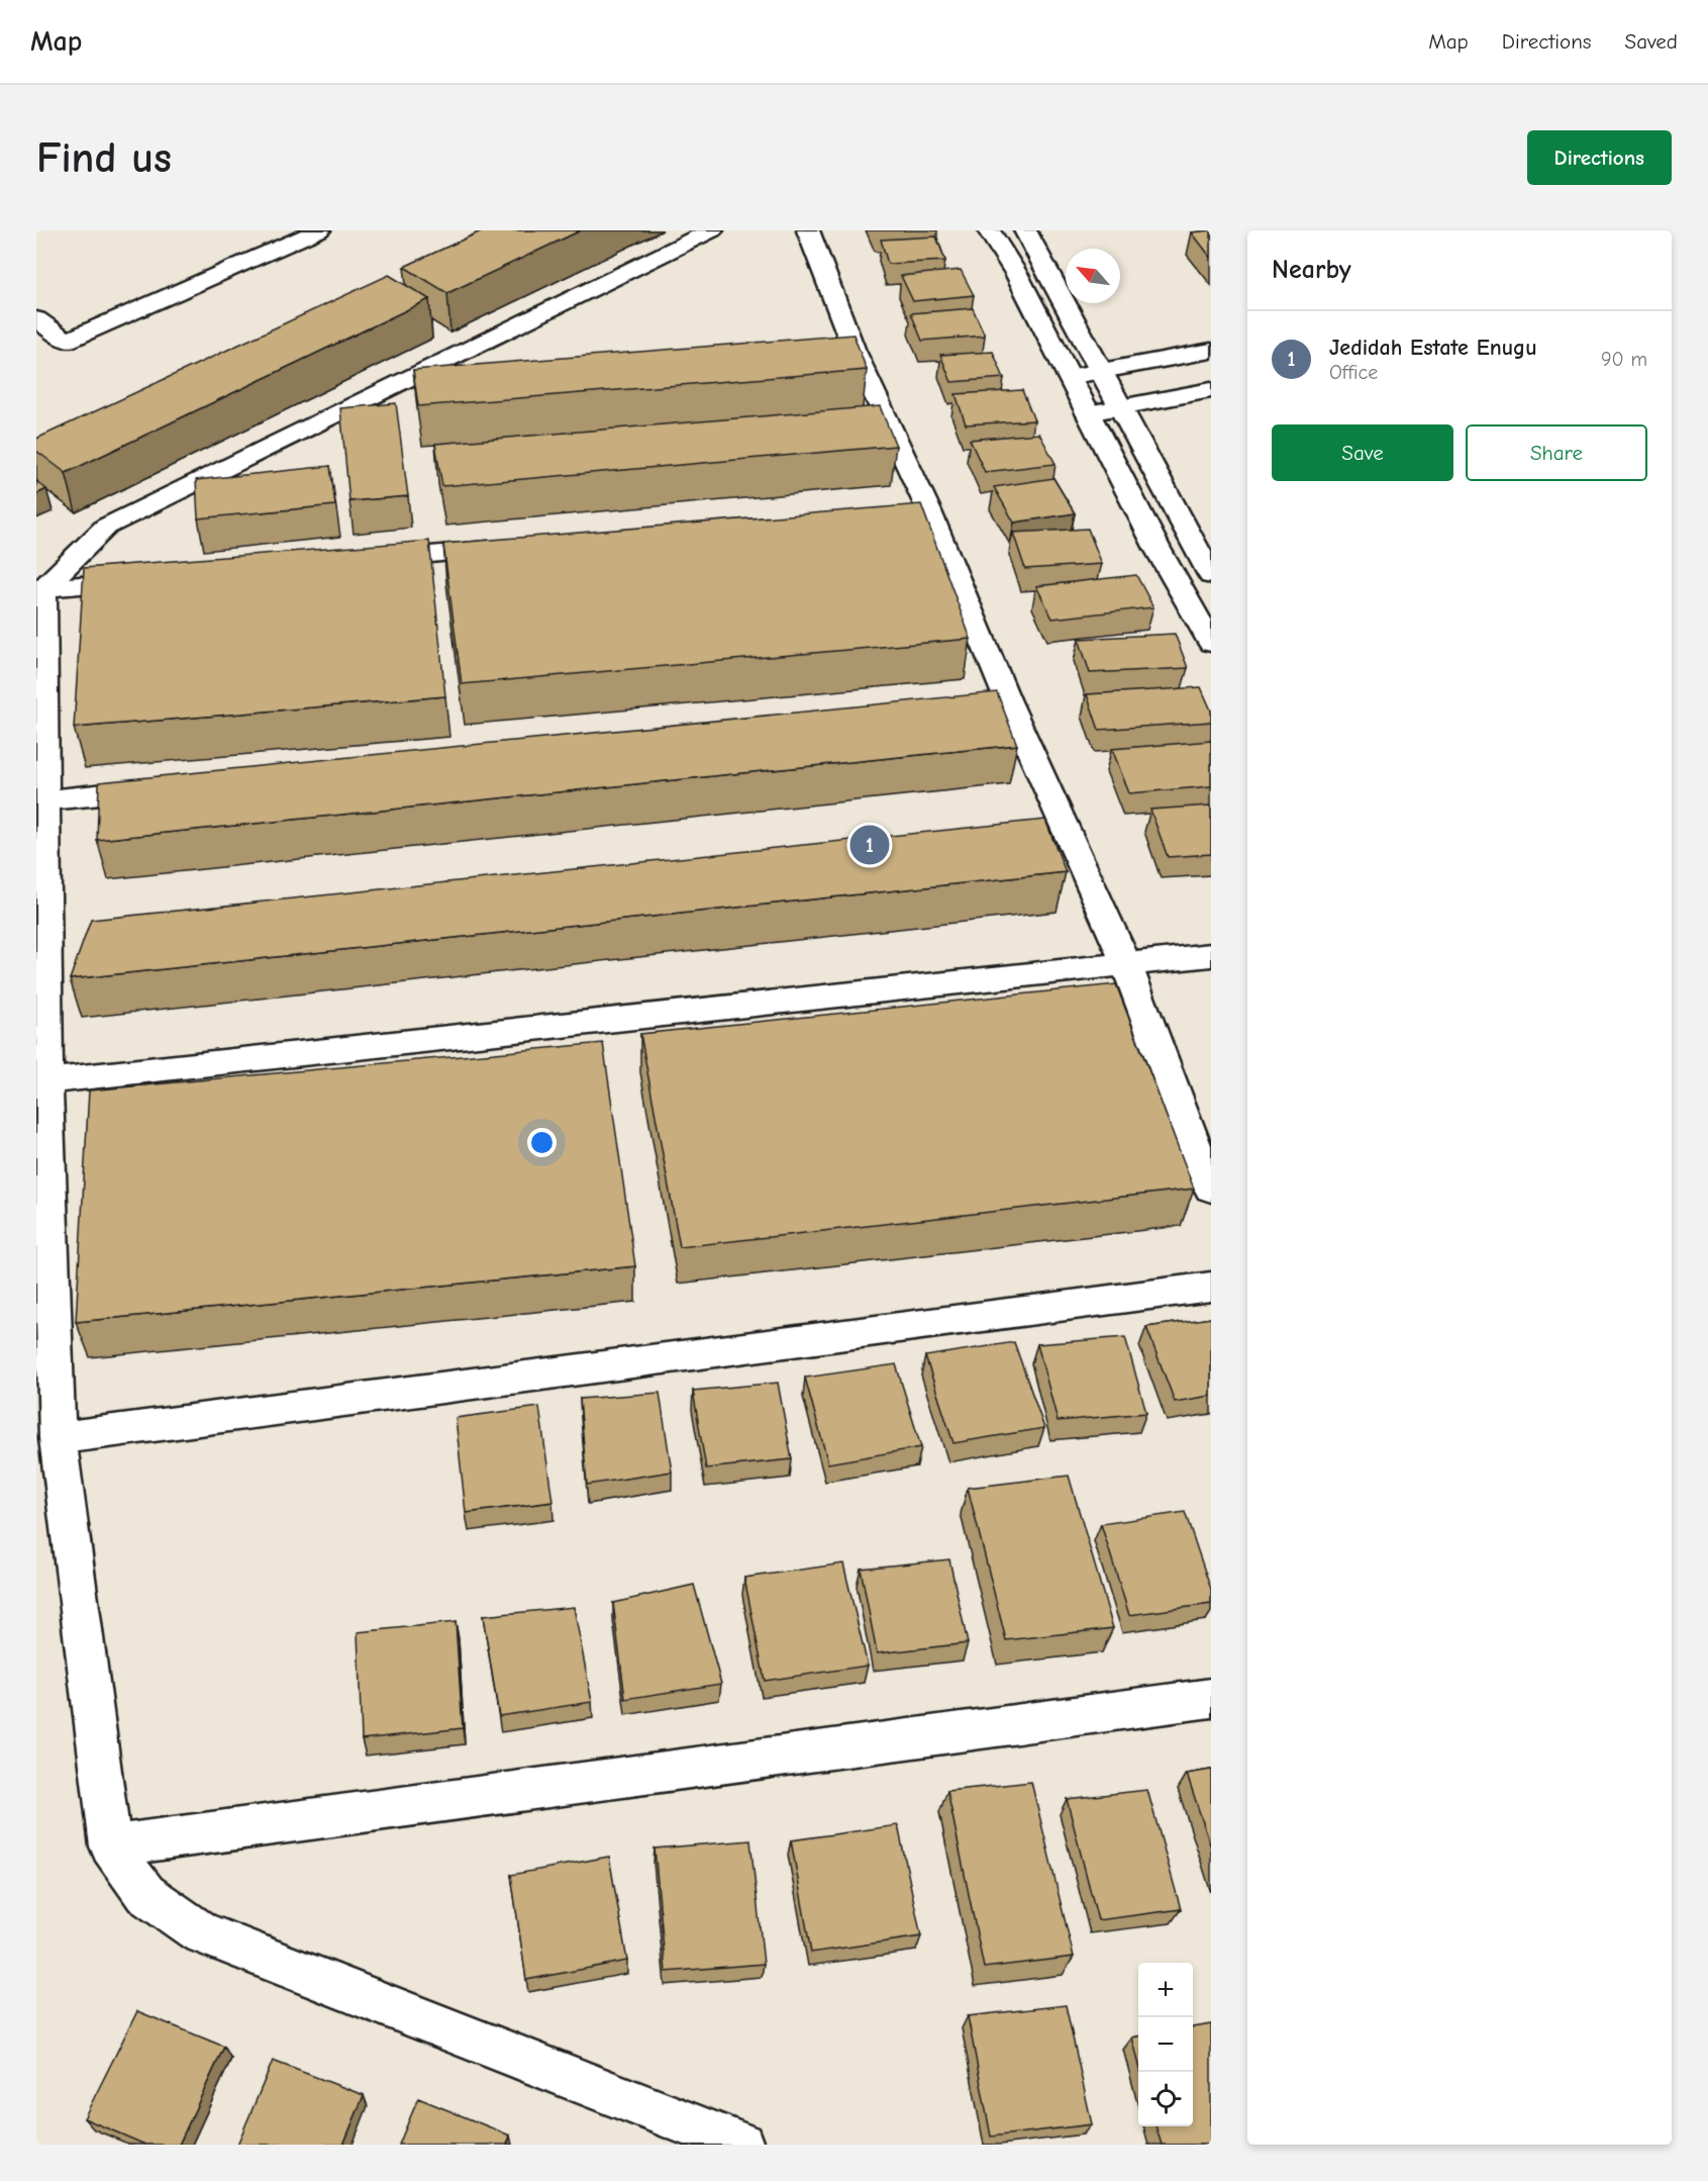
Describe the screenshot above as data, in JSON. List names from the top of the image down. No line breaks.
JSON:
{"north":"top left","page":{"header":"Map","nav":["Map","Directions","Saved"],"buttons":["Directions",["Save","Share"]],"title":"Find us","heading":"Nearby","list":[{"mark":"1","name":"Jedidah Estate Enugu","note":"Office","value":"90 m"}],"pins":"1","map_buttons":["+","−"]}}
